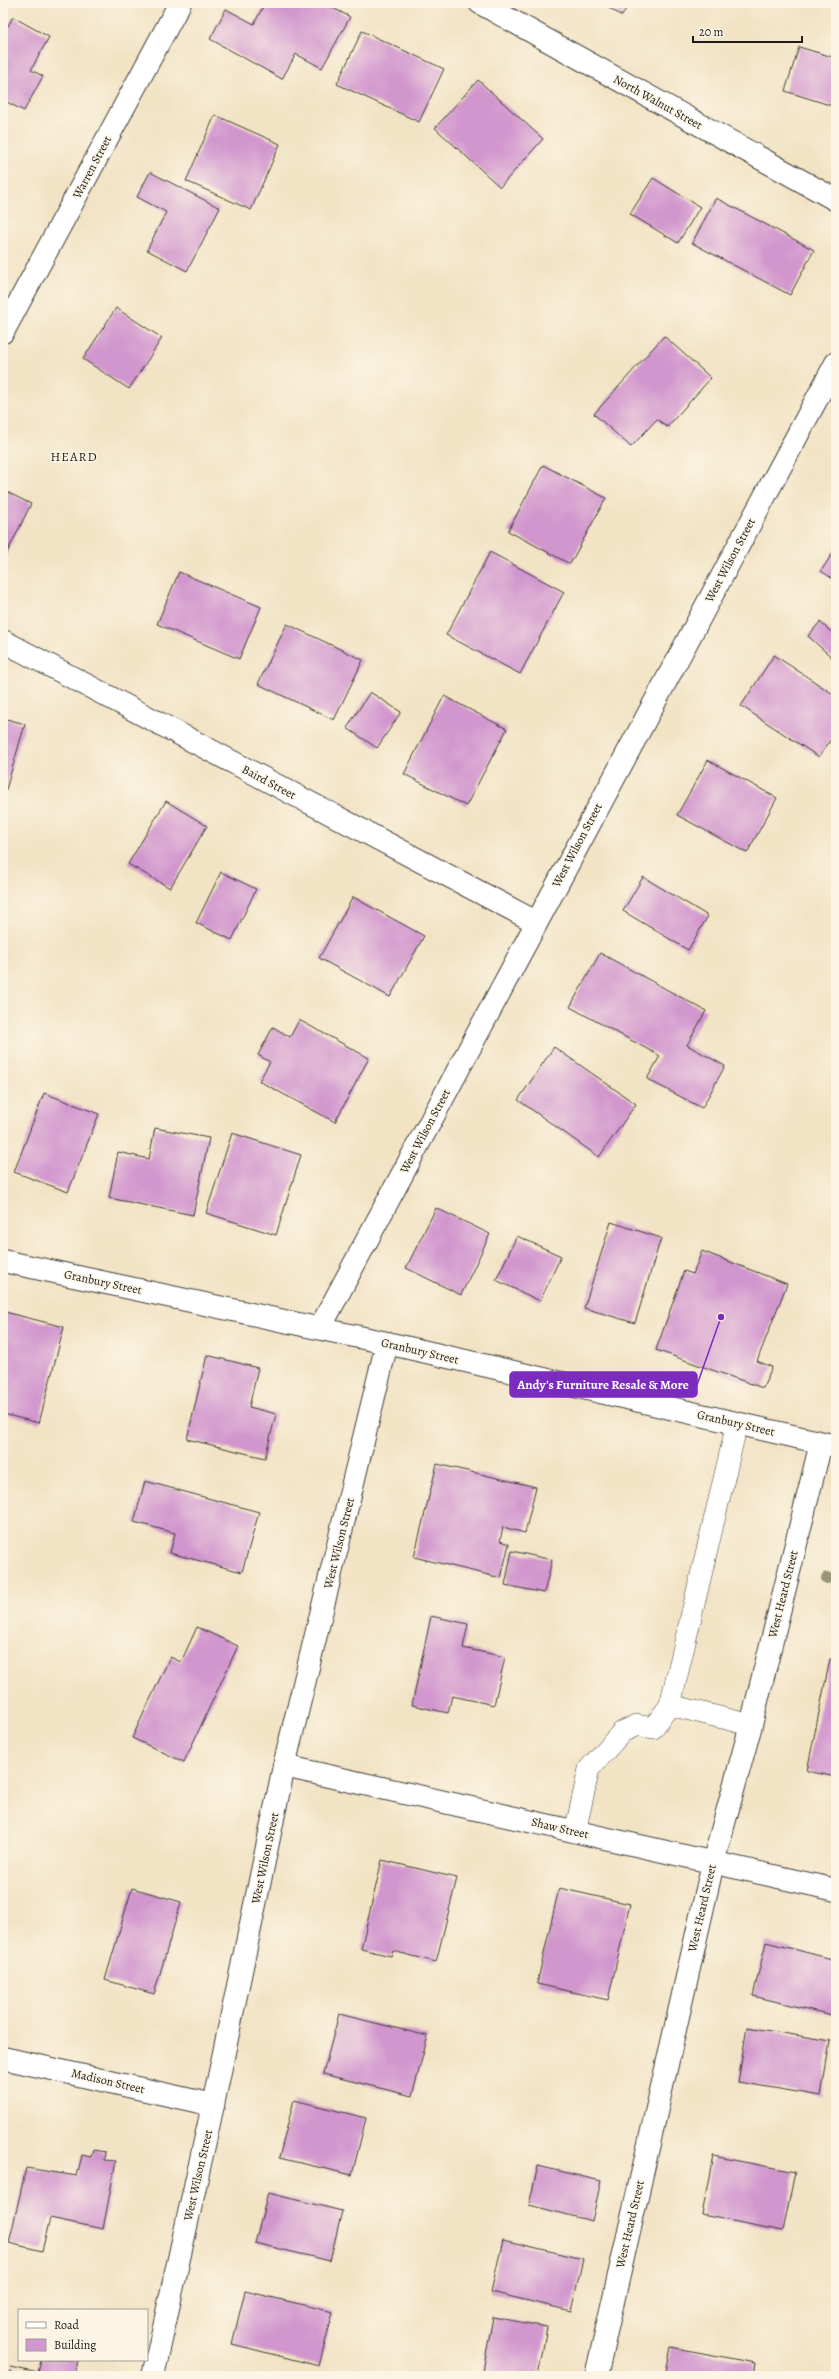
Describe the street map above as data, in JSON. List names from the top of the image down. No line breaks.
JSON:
{"streets":{"street":["North Walnut Street","Warren Street","West Wilson Street","Baird Street","Granbury Street","West Heard Street","Shaw Street","Madison Street"]},"crossings":[["West Wilson Street","Baird Street"],["West Wilson Street","Granbury Street"],["West Wilson Street","Shaw Street"],["West Wilson Street","Madison Street"],["Granbury Street","West Heard Street"],["West Heard Street","Shaw Street"]],"districts":["HEARD"],"places":["Andy's Furniture Resale & More"],"legend":["Road","Building"],"scale_bar":"20 m"}
